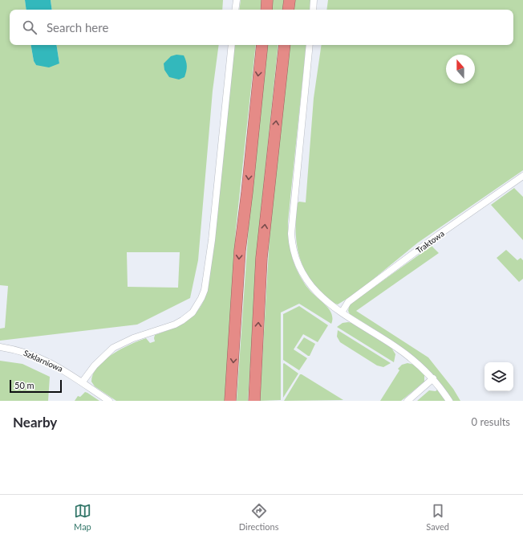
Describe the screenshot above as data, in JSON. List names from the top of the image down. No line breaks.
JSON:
{"streets":{"street":["Traktowa","Szklarniowa"]},"scale_bar":"50 m","north":"top","page":{"search":"Search here","scale":"50 m","heading":["Nearby","0 results"],"nav":["Map","Directions","Saved"]}}
